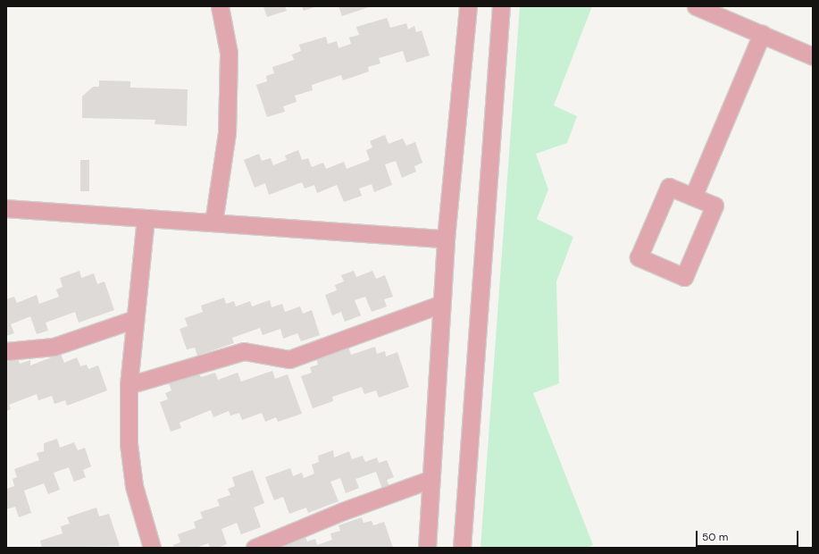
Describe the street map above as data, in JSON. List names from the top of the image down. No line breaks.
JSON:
{"scale_bar":"50 m"}
